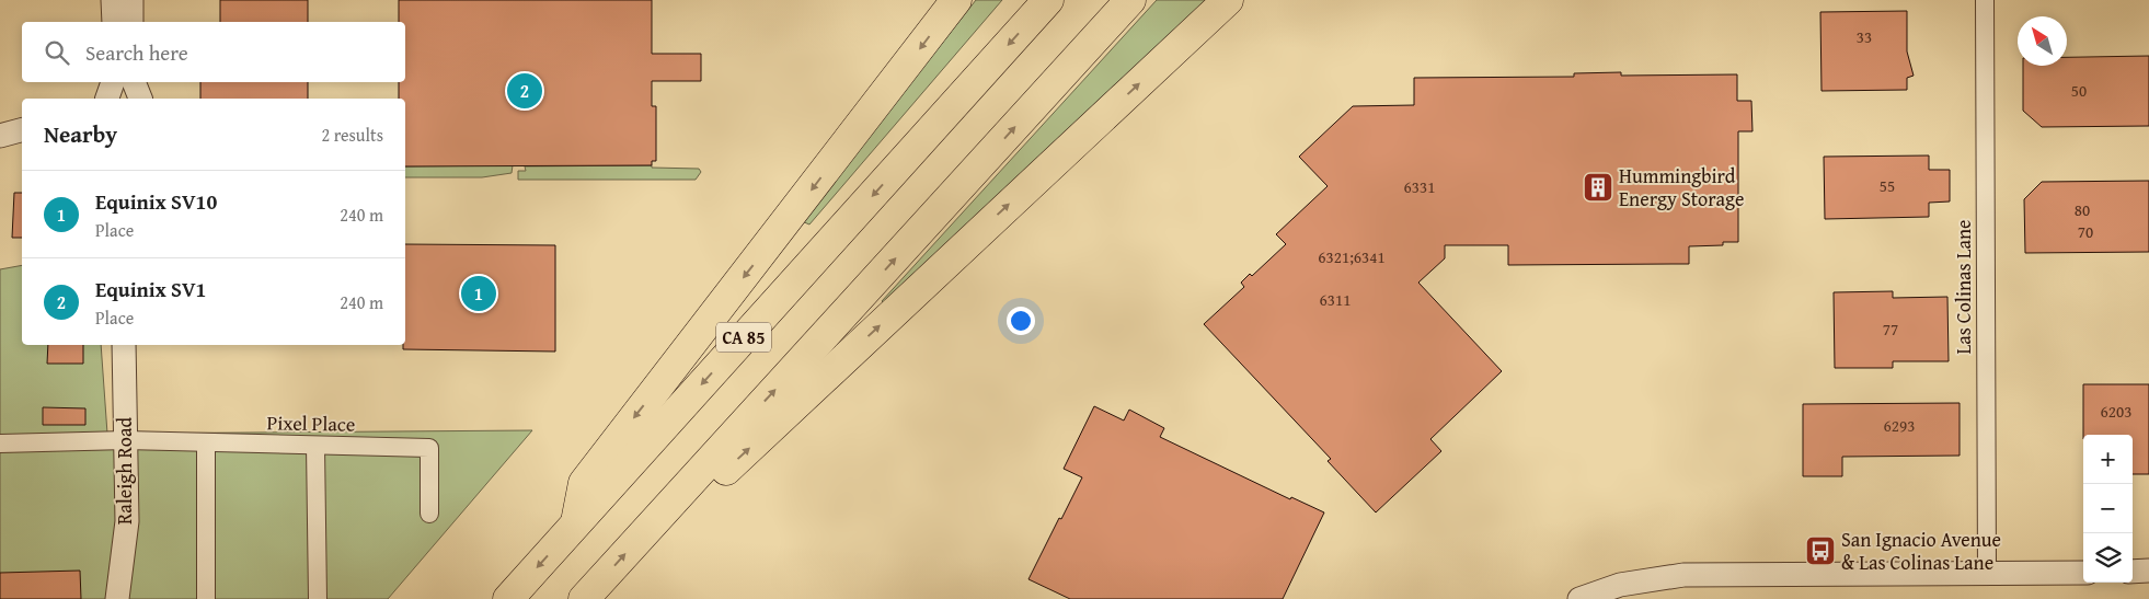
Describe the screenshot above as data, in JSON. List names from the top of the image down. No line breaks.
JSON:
{"streets":{"highway":["CA 85"],"street":["Las Colinas Lane","Pixel Place","Raleigh Road"]},"crossings":[["Pixel Place","Raleigh Road"]],"places":{"building":["Hummingbird Energy Storage"],"bus stop":["San Ignacio Avenue & Las Colinas Lane"]},"house_numbers":["33","50","55","6331","80","70","6321;6341","6311","77","6203","6293"],"north":"top left","page":{"search":"Search here","pins":["2","1"],"heading":["Nearby","2 results"],"list":[{"mark":"1","name":"Equinix SV10","note":"Place","value":"240 m"},{"mark":"2","name":"Equinix SV1","note":"Place","value":"240 m"}],"map_buttons":["+","−"]}}
